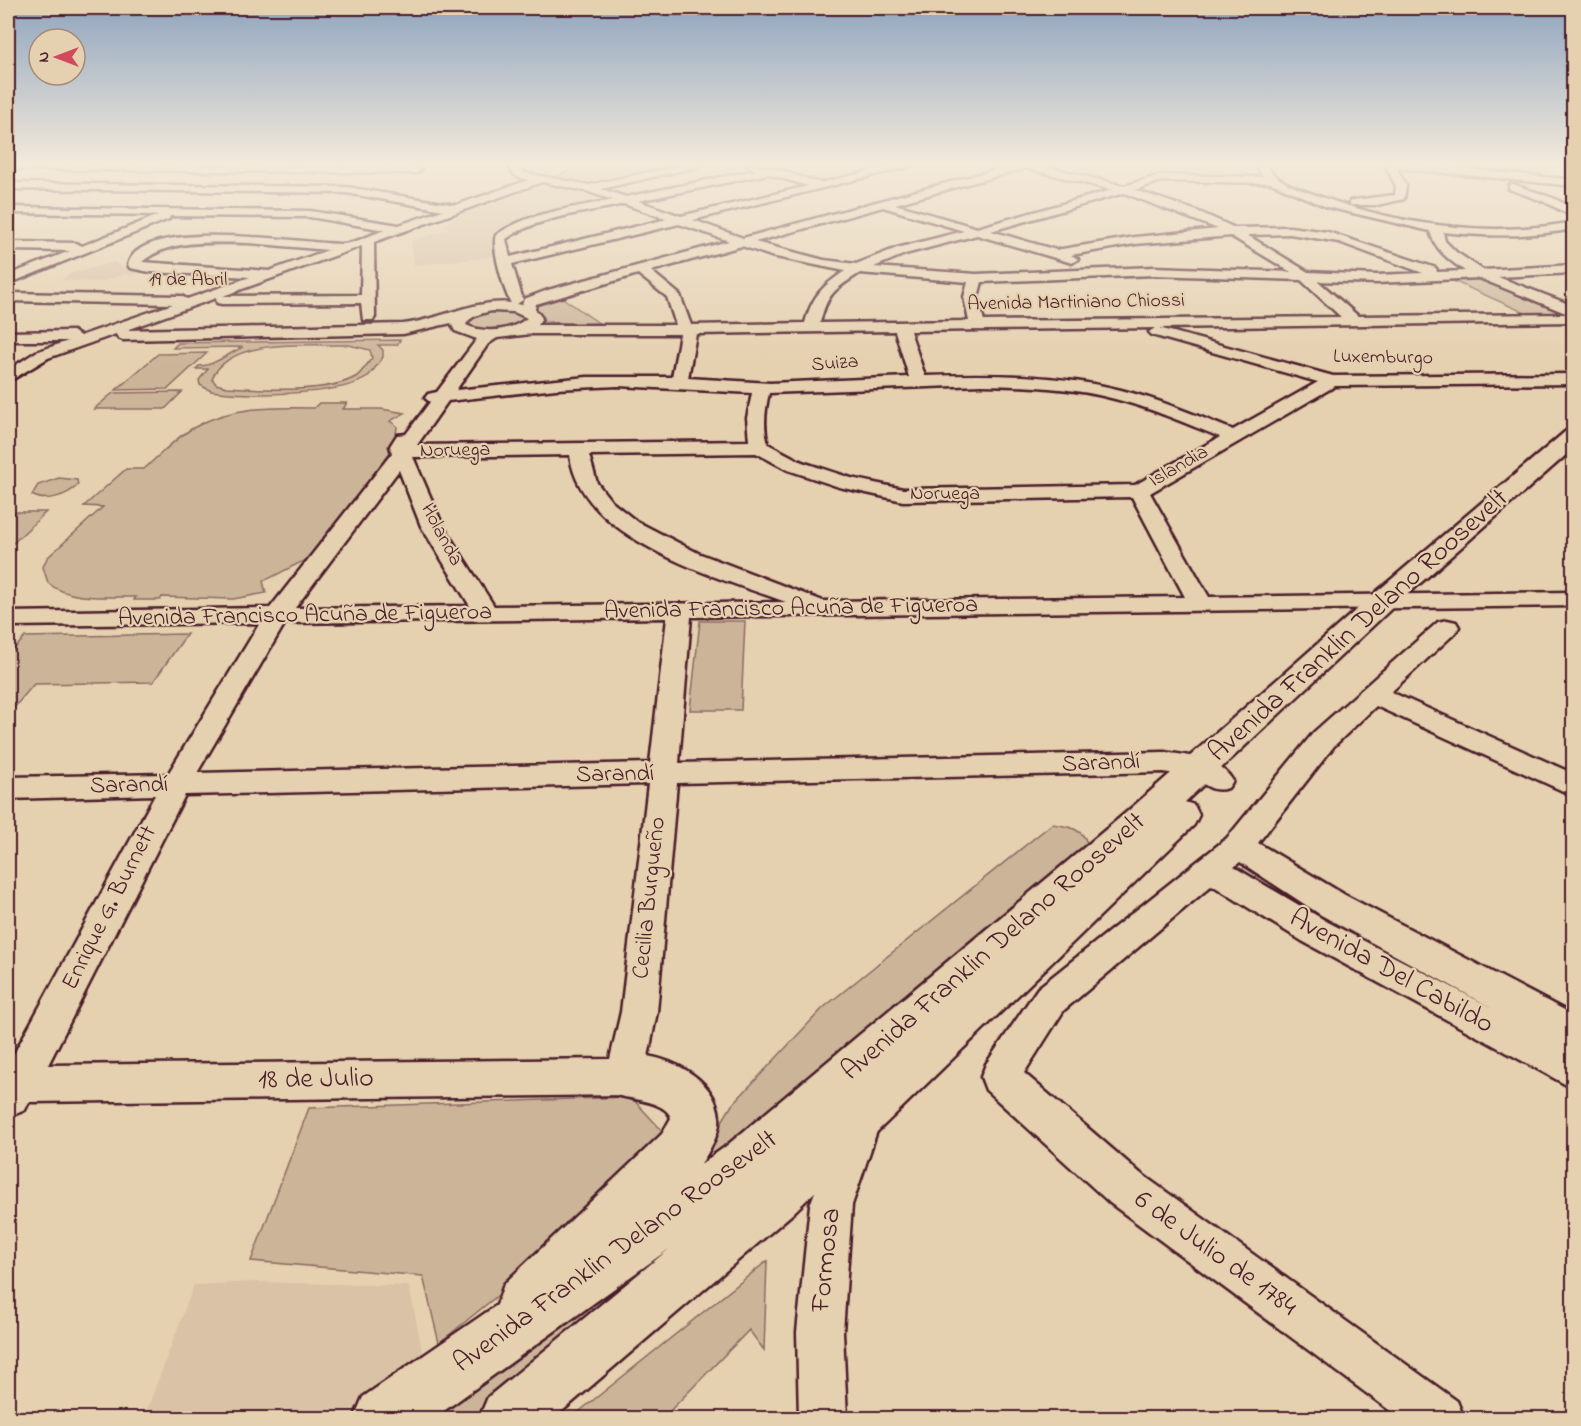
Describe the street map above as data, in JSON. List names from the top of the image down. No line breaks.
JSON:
{"streets":{"main road":["Avenida Franklin Delano Roosevelt"],"street":["19 de Abril","Avenida Martiniano Chiossi","Luxemburgo","Suiza","Noruega","Islandia","Holanda","Avenida Francisco Acuña de Figueroa","Sarandí","Cecilia Burgueño","Enrique G. Burnett","Avenida Del Cabildo","18 de Julio","6 de Julio de 1784","Formosa"]},"crossings":[["Avenida Martiniano Chiossi","Luxemburgo"],["Luxemburgo","Islandia"],["Suiza","Islandia"],["Suiza","Enrique G. Burnett"],["Noruega","Islandia"],["Noruega","Holanda"],["Noruega","Enrique G. Burnett"],["Islandia","Avenida Francisco Acuña de Figueroa"],["Holanda","Avenida Francisco Acuña de Figueroa"],["Holanda","Enrique G. Burnett"],["Avenida Francisco Acuña de Figueroa","Avenida Franklin Delano Roosevelt"],["Avenida Francisco Acuña de Figueroa","Cecilia Burgueño"],["Avenida Francisco Acuña de Figueroa","Enrique G. Burnett"],["Avenida Franklin Delano Roosevelt","Sarandí"],["Avenida Franklin Delano Roosevelt","Formosa"],["Sarandí","Cecilia Burgueño"],["Sarandí","Enrique G. Burnett"],["Cecilia Burgueño","18 de Julio"],["Enrique G. Burnett","18 de Julio"],["Avenida Del Cabildo","6 de Julio de 1784"]],"north":"left"}
